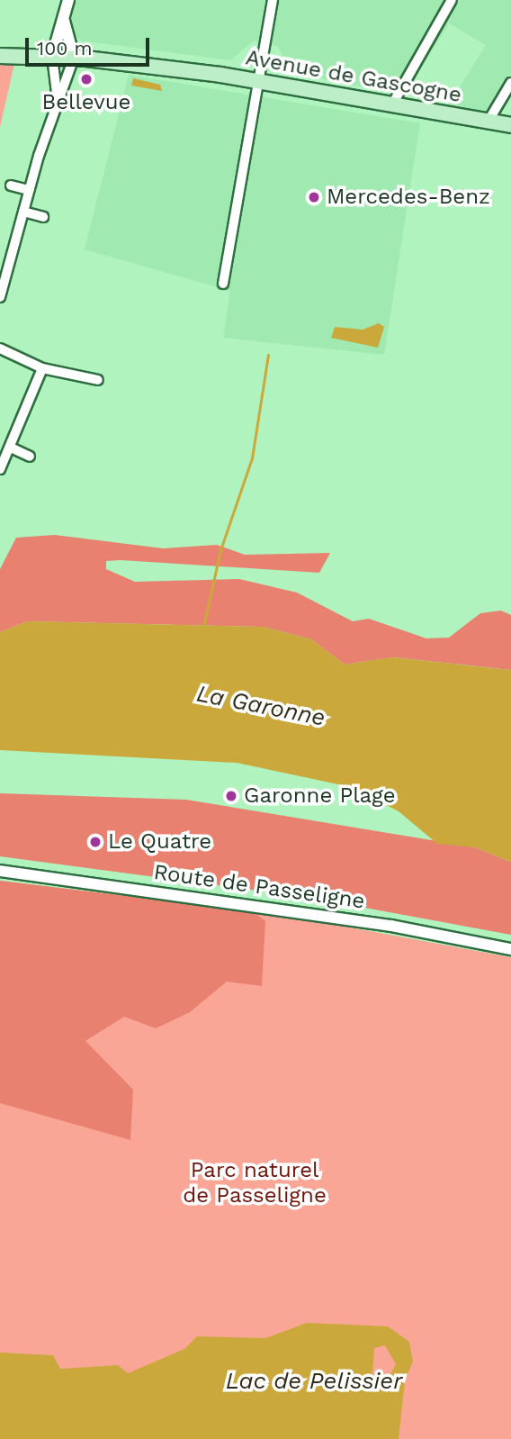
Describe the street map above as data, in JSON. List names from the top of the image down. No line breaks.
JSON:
{"streets":{"main road":["Avenue de Gascogne"],"street":["Route de Passeligne"]},"water":["La Garonne","Lac de Pelissier"],"parks":["Parc naturel de Passeligne"],"places":["Bellevue","Mercedes-Benz","Garonne Plage","Le Quatre"],"scale_bar":"100 m"}
